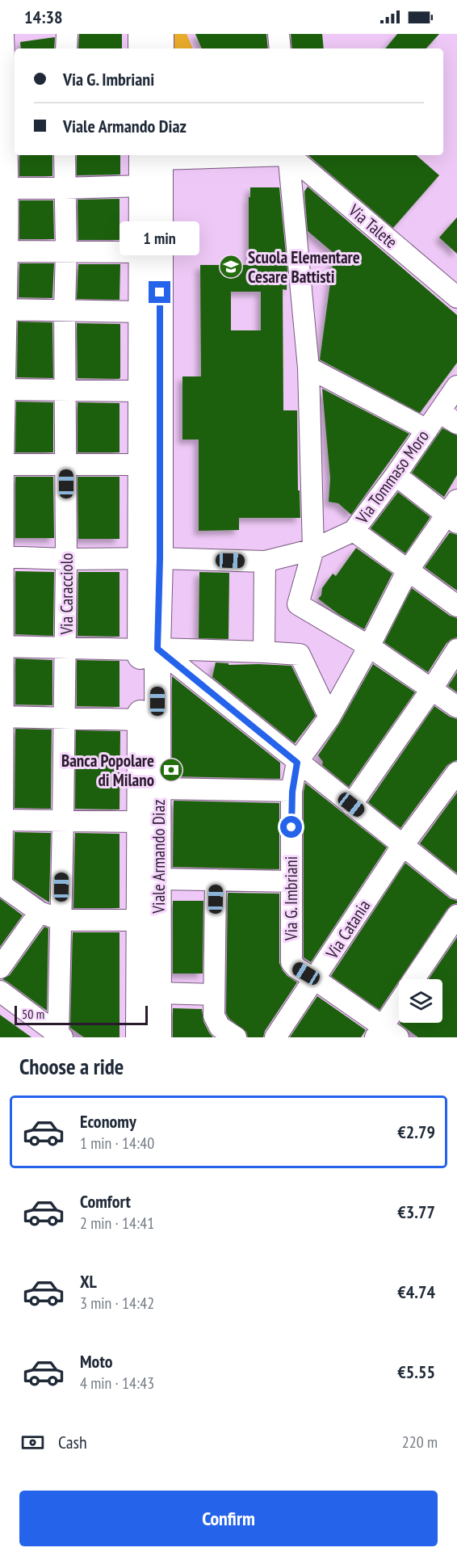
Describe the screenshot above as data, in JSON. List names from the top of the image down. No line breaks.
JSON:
{"streets":{"main road":["Viale Armando Diaz"],"street":["Via Talete","Via Tommaso Moro","Via Caracciolo","Via G. Imbriani","Via Catania"]},"crossings":[["Via Tommaso Moro","Via Caracciolo"],["Via G. Imbriani","Via Catania"]],"places":{"school or university":["Scuola Elementare Cesare Battisti"],"bank":["Banca Popolare di Milano"]},"scale_bar":"50 m","page":{"status":"14:38","banner":["Via G. Imbriani","Viale Armando Diaz"],"bubble":"1 min","scale":"50 m","heading":"Choose a ride","list":[{"name":"Economy","note":"1 min · 14:40","value":"€2.79"},{"name":"Comfort","note":"2 min · 14:41","value":"€3.77"},{"name":"XL","note":"3 min · 14:42","value":"€4.74"},{"name":"Moto","note":"4 min · 14:43","value":"€5.55"}],"pay":["Cash","220 m"],"buttons":"Confirm"}}
